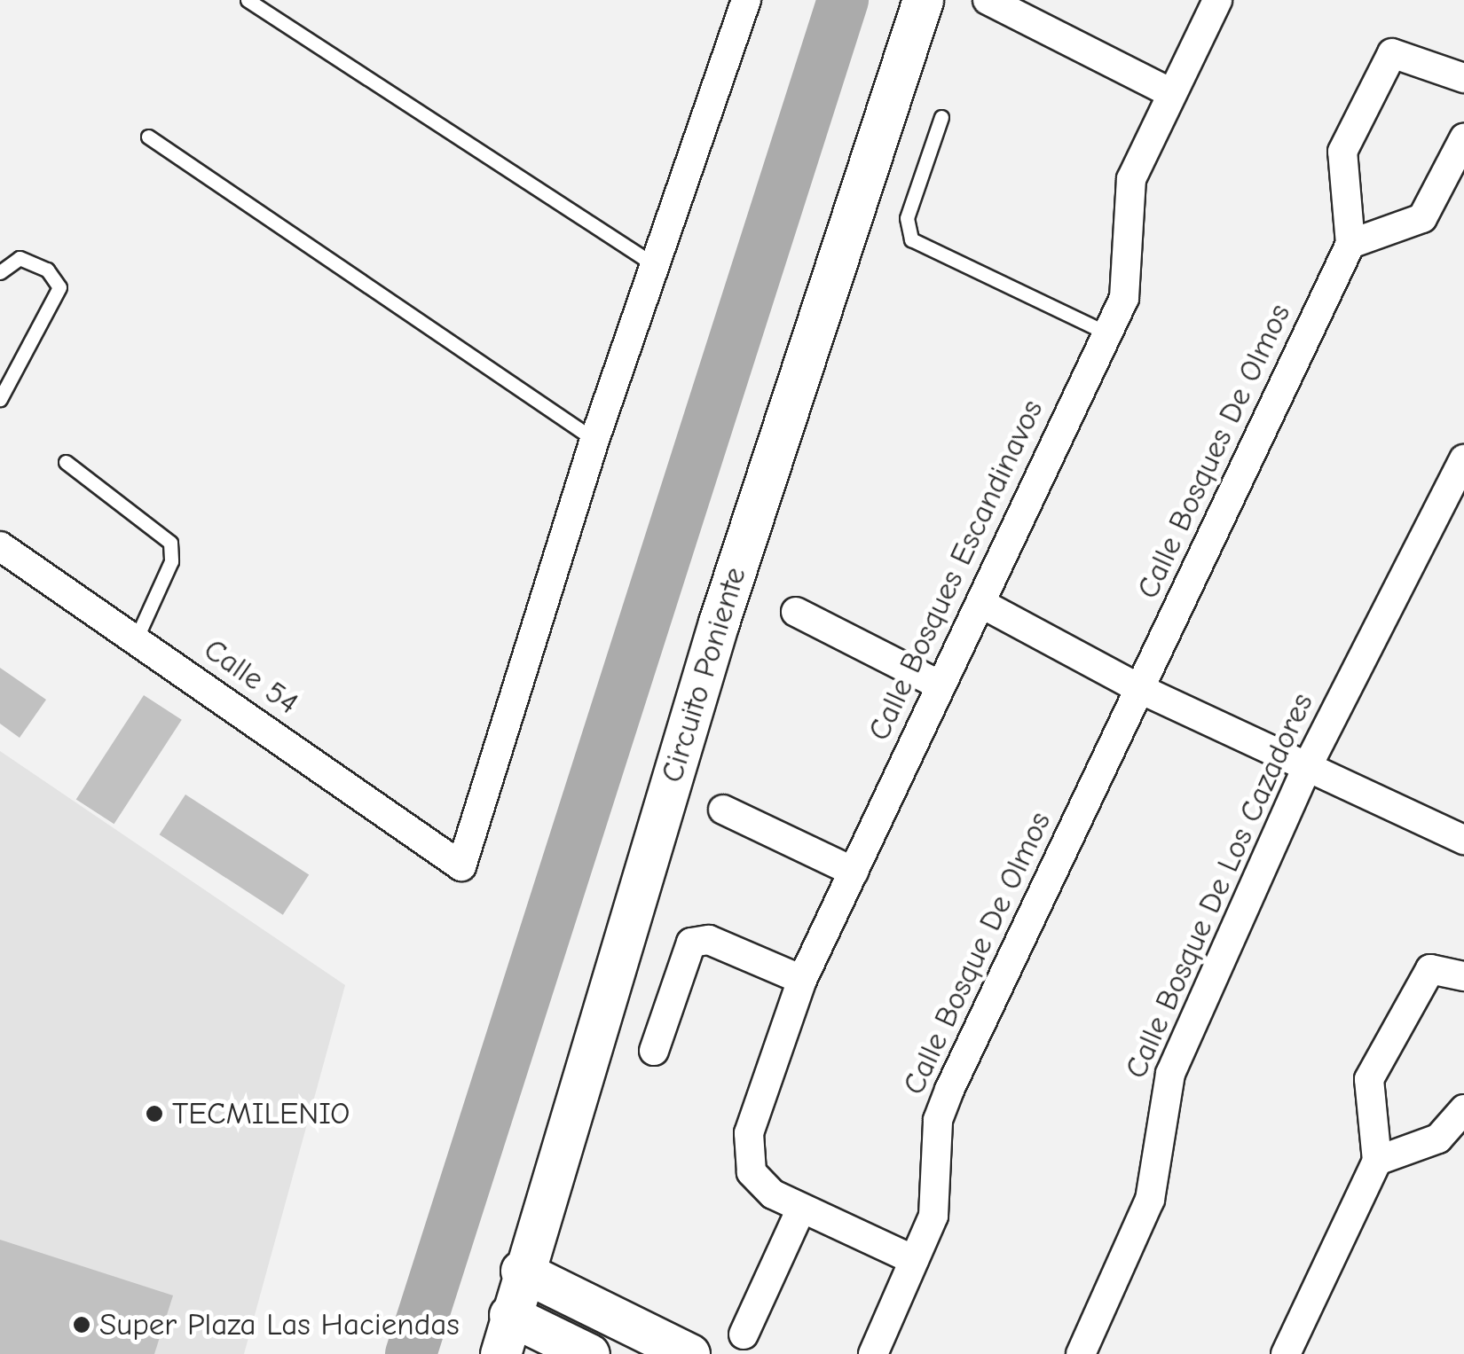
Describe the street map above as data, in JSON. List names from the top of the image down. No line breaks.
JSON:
{"streets":{"street":["Calle Bosques De Olmos","Calle Bosques Escandinavos","Circuito Poniente","Calle 54","Calle Bosque De Los Cazadores","Calle Bosque De Olmos"]},"crossings":[["Calle Bosques De Olmos","Calle Bosque De Olmos"]],"places":["TECMILENIO","Super Plaza Las Haciendas"]}
